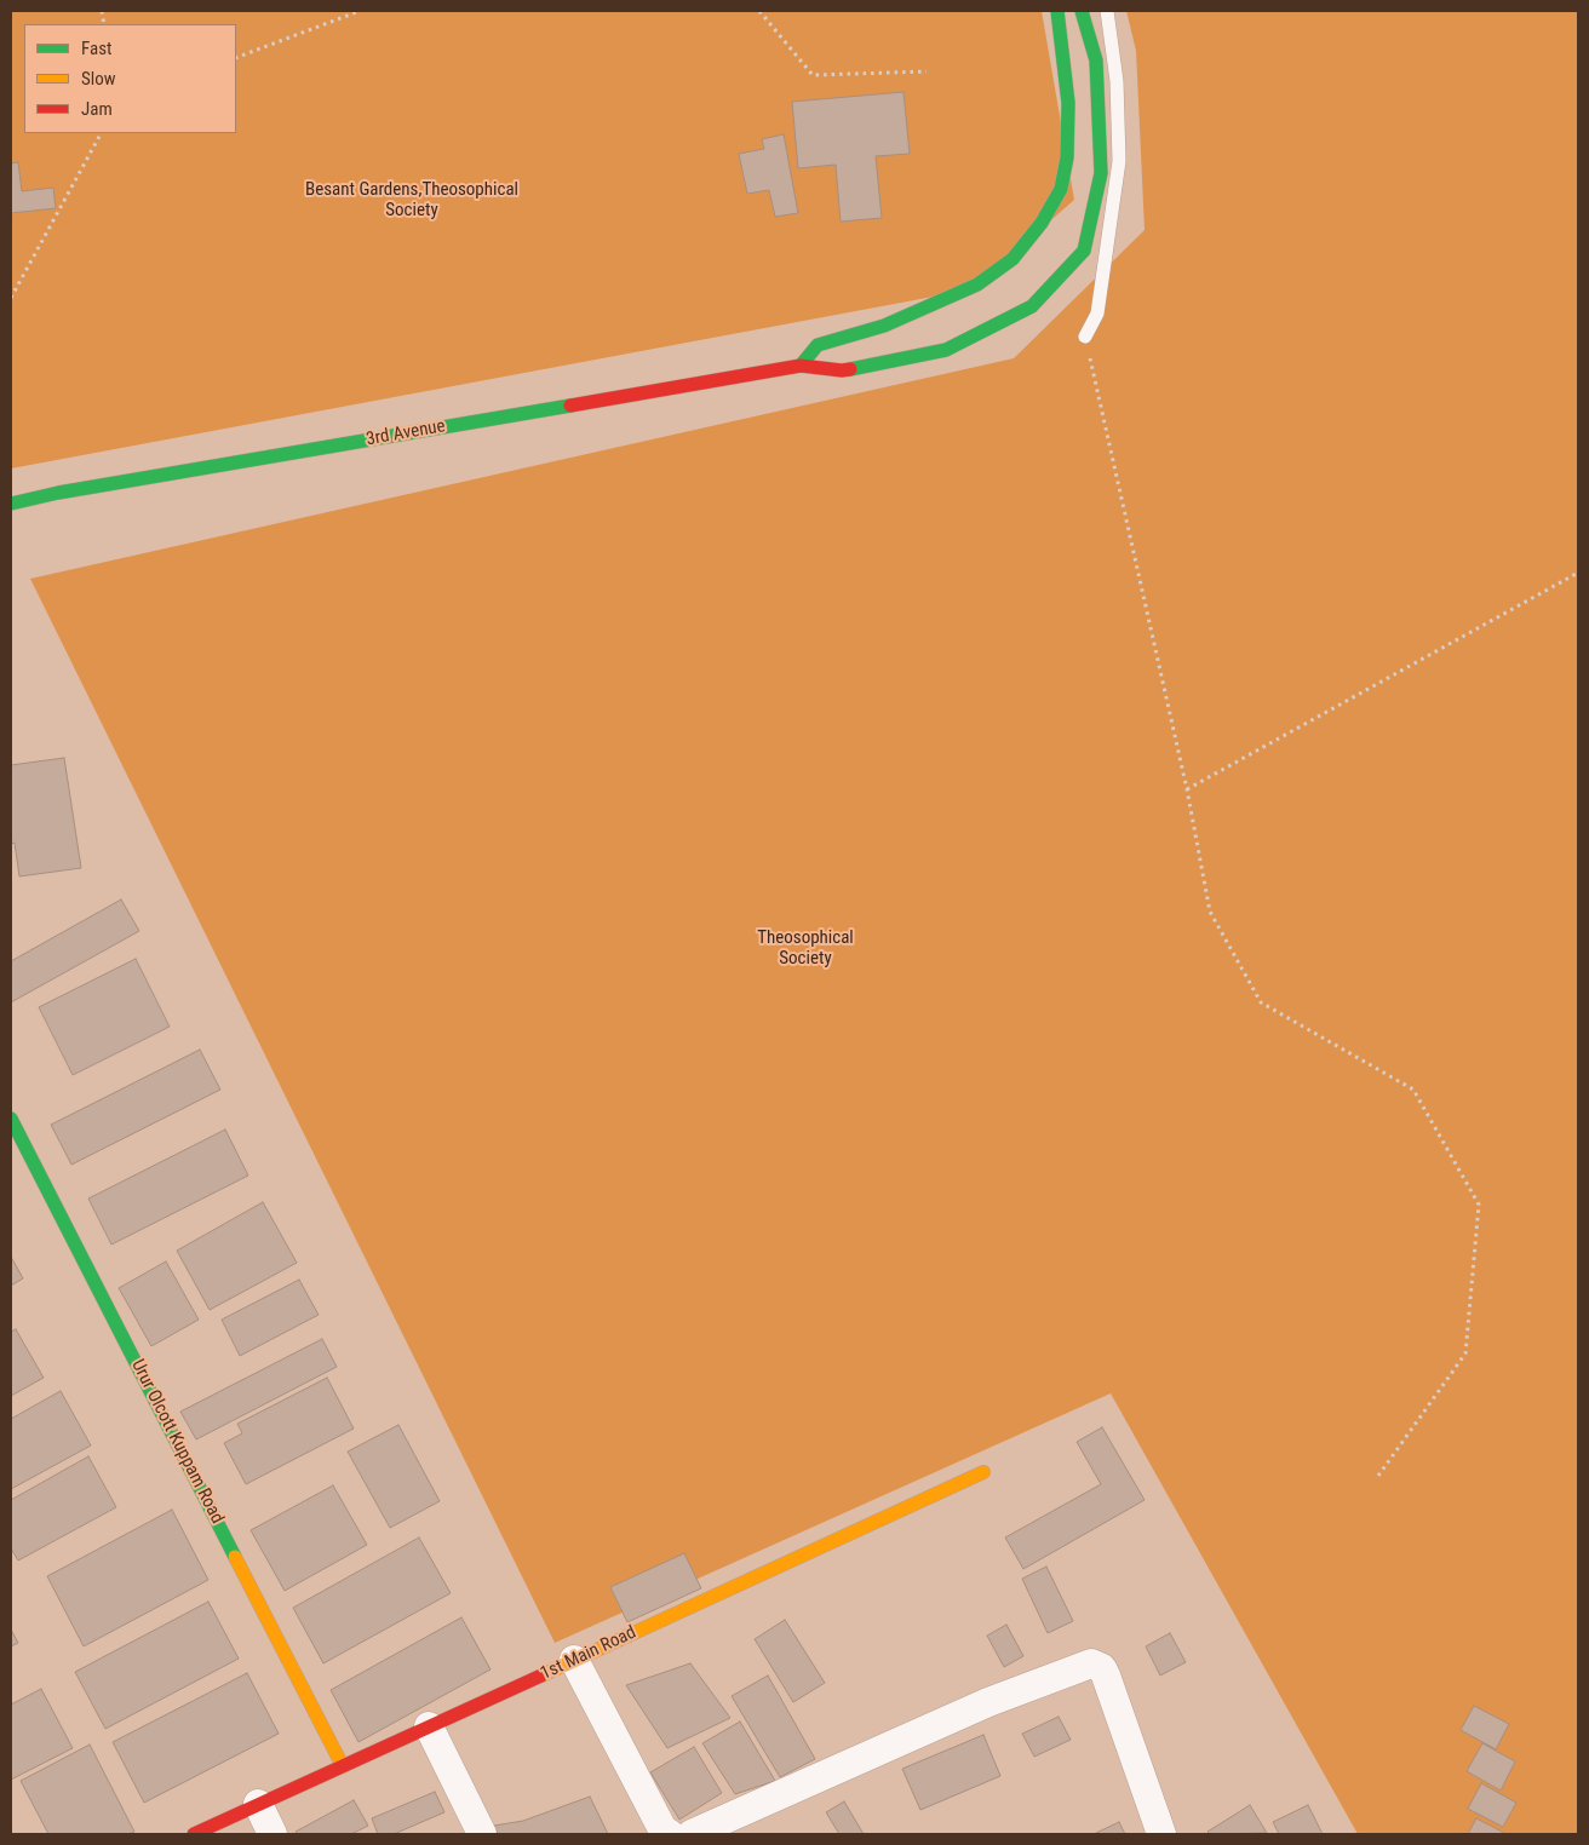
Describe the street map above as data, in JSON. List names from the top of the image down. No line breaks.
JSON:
{"streets":{"main road":["3rd Avenue","Urur Olcott Kuppam Road","1st Main Road"]},"crossings":[["Urur Olcott Kuppam Road","1st Main Road"]],"parks":["Besant Gardens,Theosophical Society","Theosophical Society"],"legend":["Fast","Slow","Jam"]}
